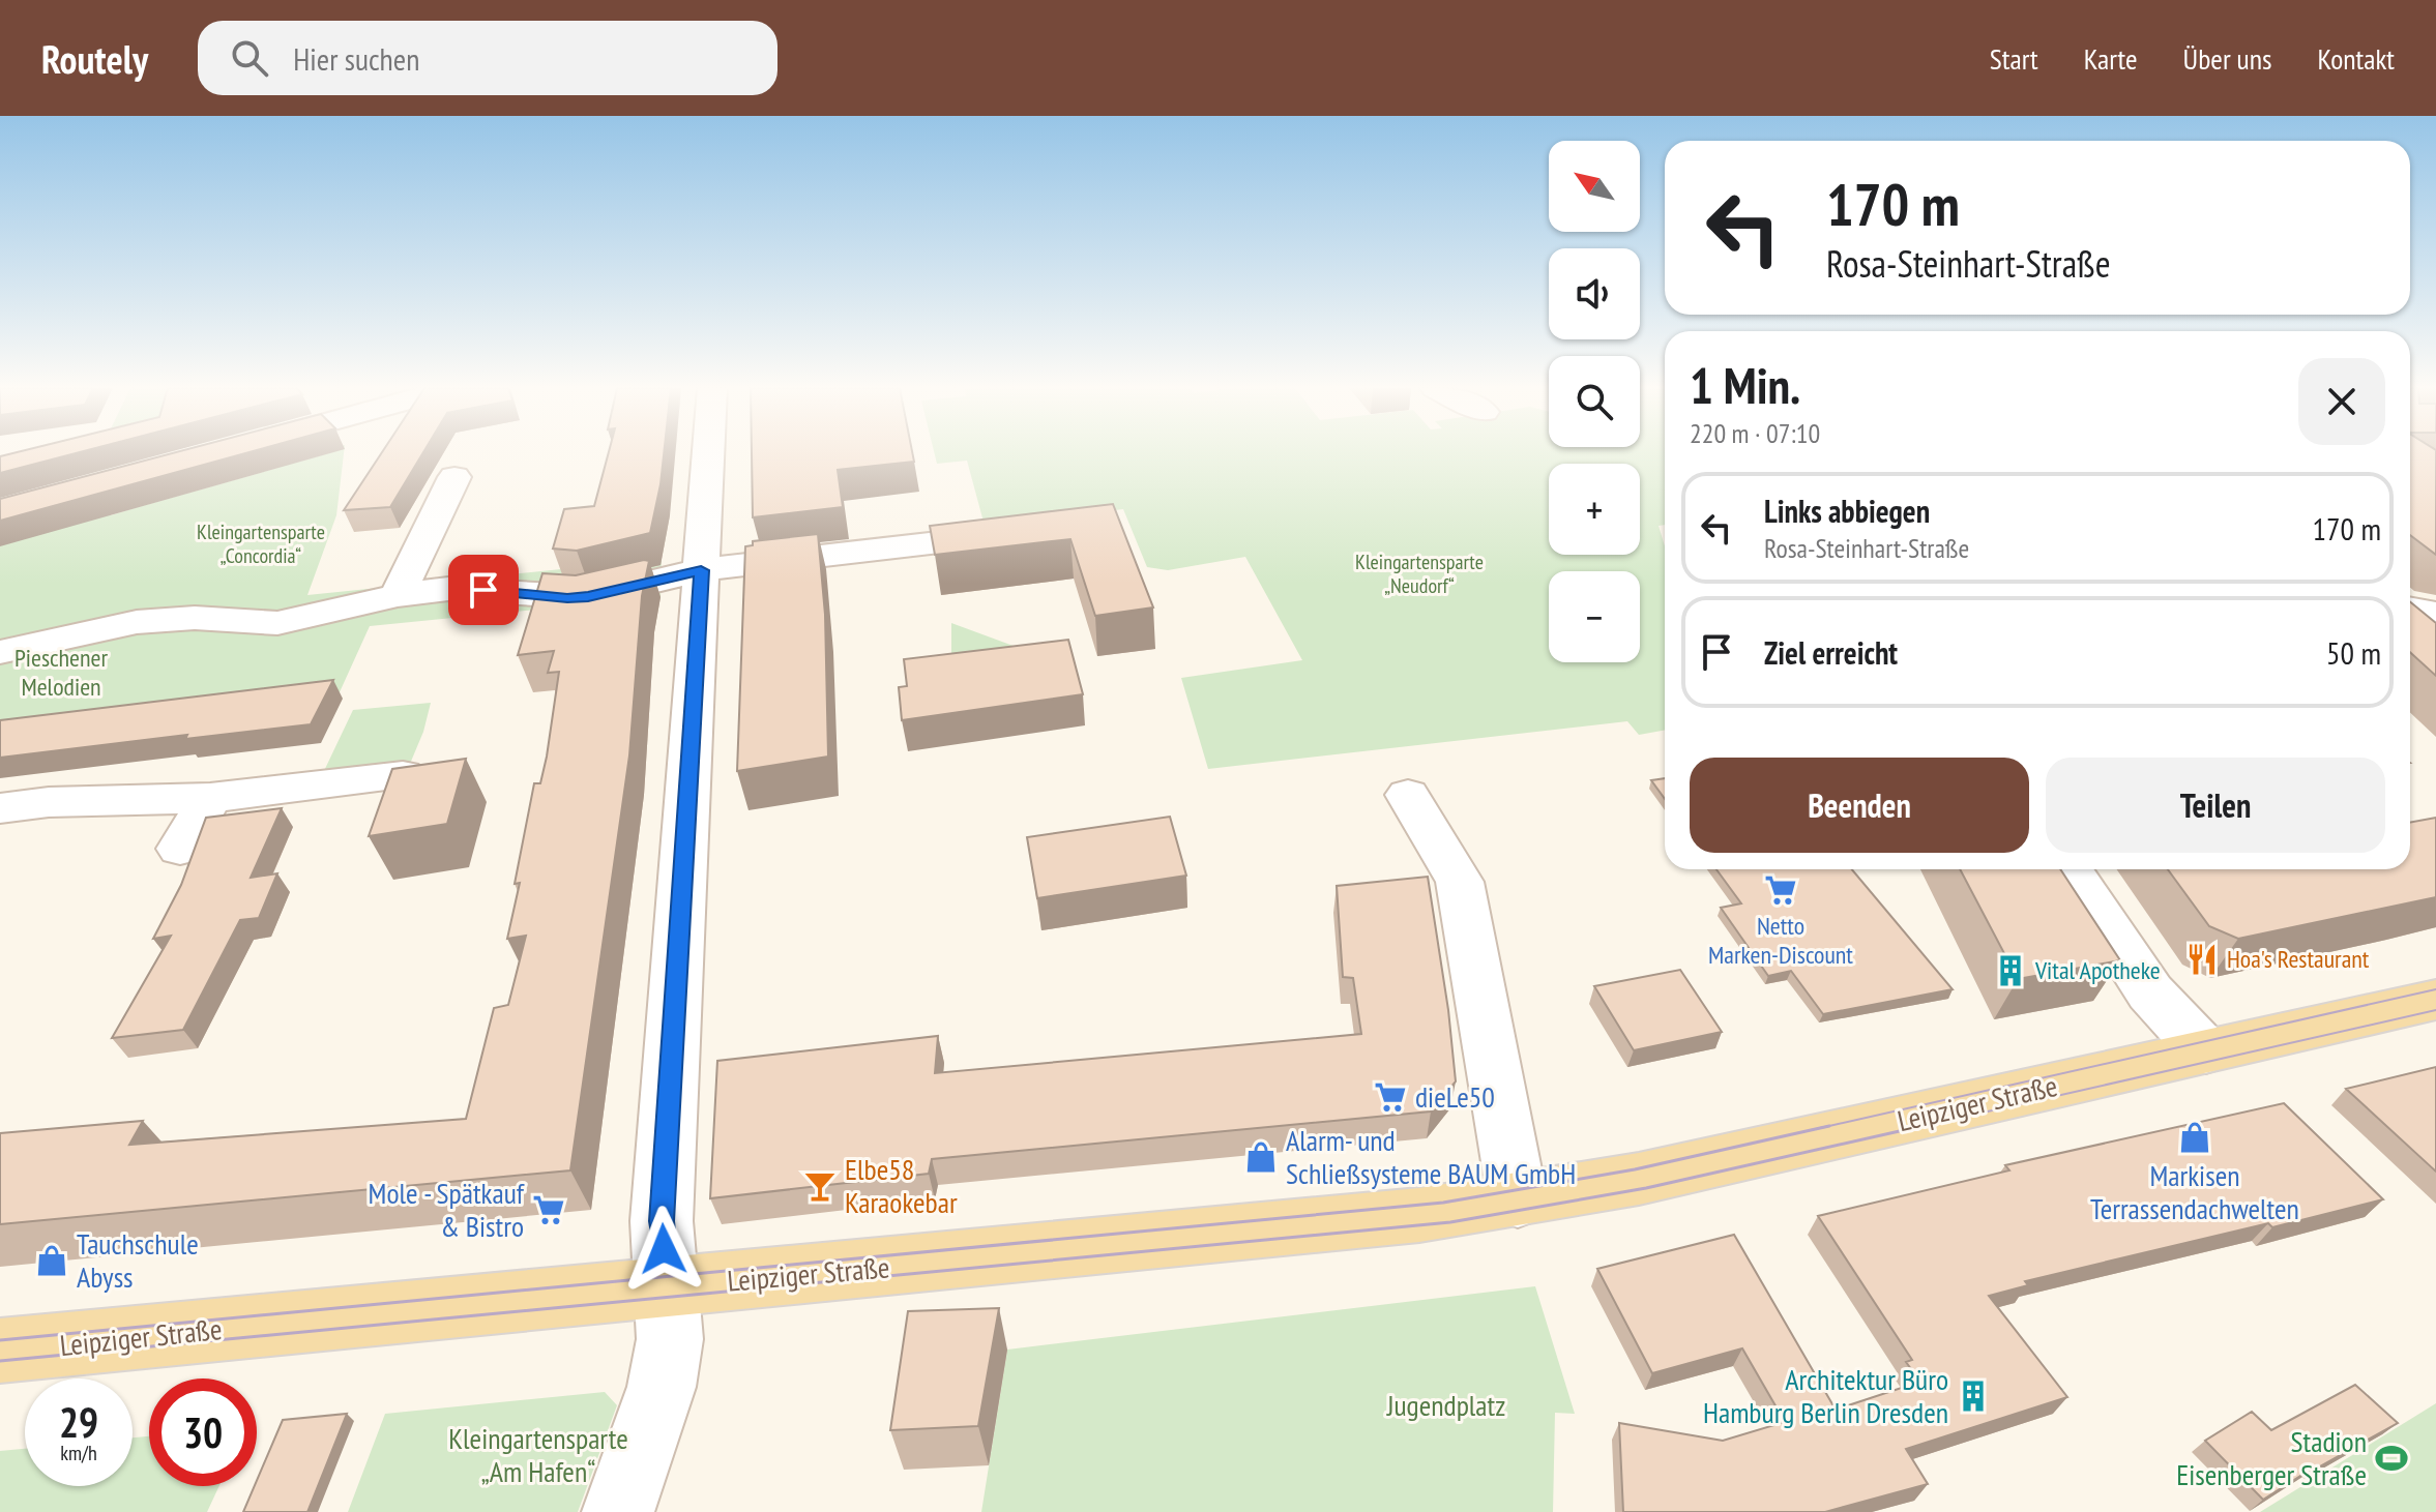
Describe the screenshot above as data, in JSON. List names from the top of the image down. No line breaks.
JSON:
{"streets":{"main road":["Leipziger Straße"]},"parks":["Kleingartensparte „Concordia“","Kleingartensparte „Neudorf“","Pieschener Melodien","Jugendplatz","Kleingartensparte „Am Hafen“"],"places":{"supermarket":["Netto Marken-Discount","dieLe50","Mole - Spätkauf & Bistro"],"restaurant":["Hoa's Restaurant"],"building":["Vital Apotheke","Architektur Büro Hamburg Berlin Dresden"],"shop":["Markisen Terrassendachwelten","Alarm- und Schließsysteme BAUM GmbH","Tauchschule Abyss"],"bar":["Elbe58 Karaokebar"],"sports":["Stadion Eisenberger Straße"]},"north":"top left","page":{"header":"Routely","search":"Hier suchen","nav":["Start","Karte","Über uns","Kontakt"],"map_buttons":["+","−"],"turn":["170 m","Rosa-Steinhart-Straße"],"heading":["1 Min.","220 m · 07:10"],"list":[{"name":"Links abbiegen","note":"Rosa-Steinhart-Straße","value":"170 m"},{"name":"Ziel erreicht","value":"50 m"}],"buttons":["Beenden","Teilen"],"speed":"29 km/h","limit":"30"}}
